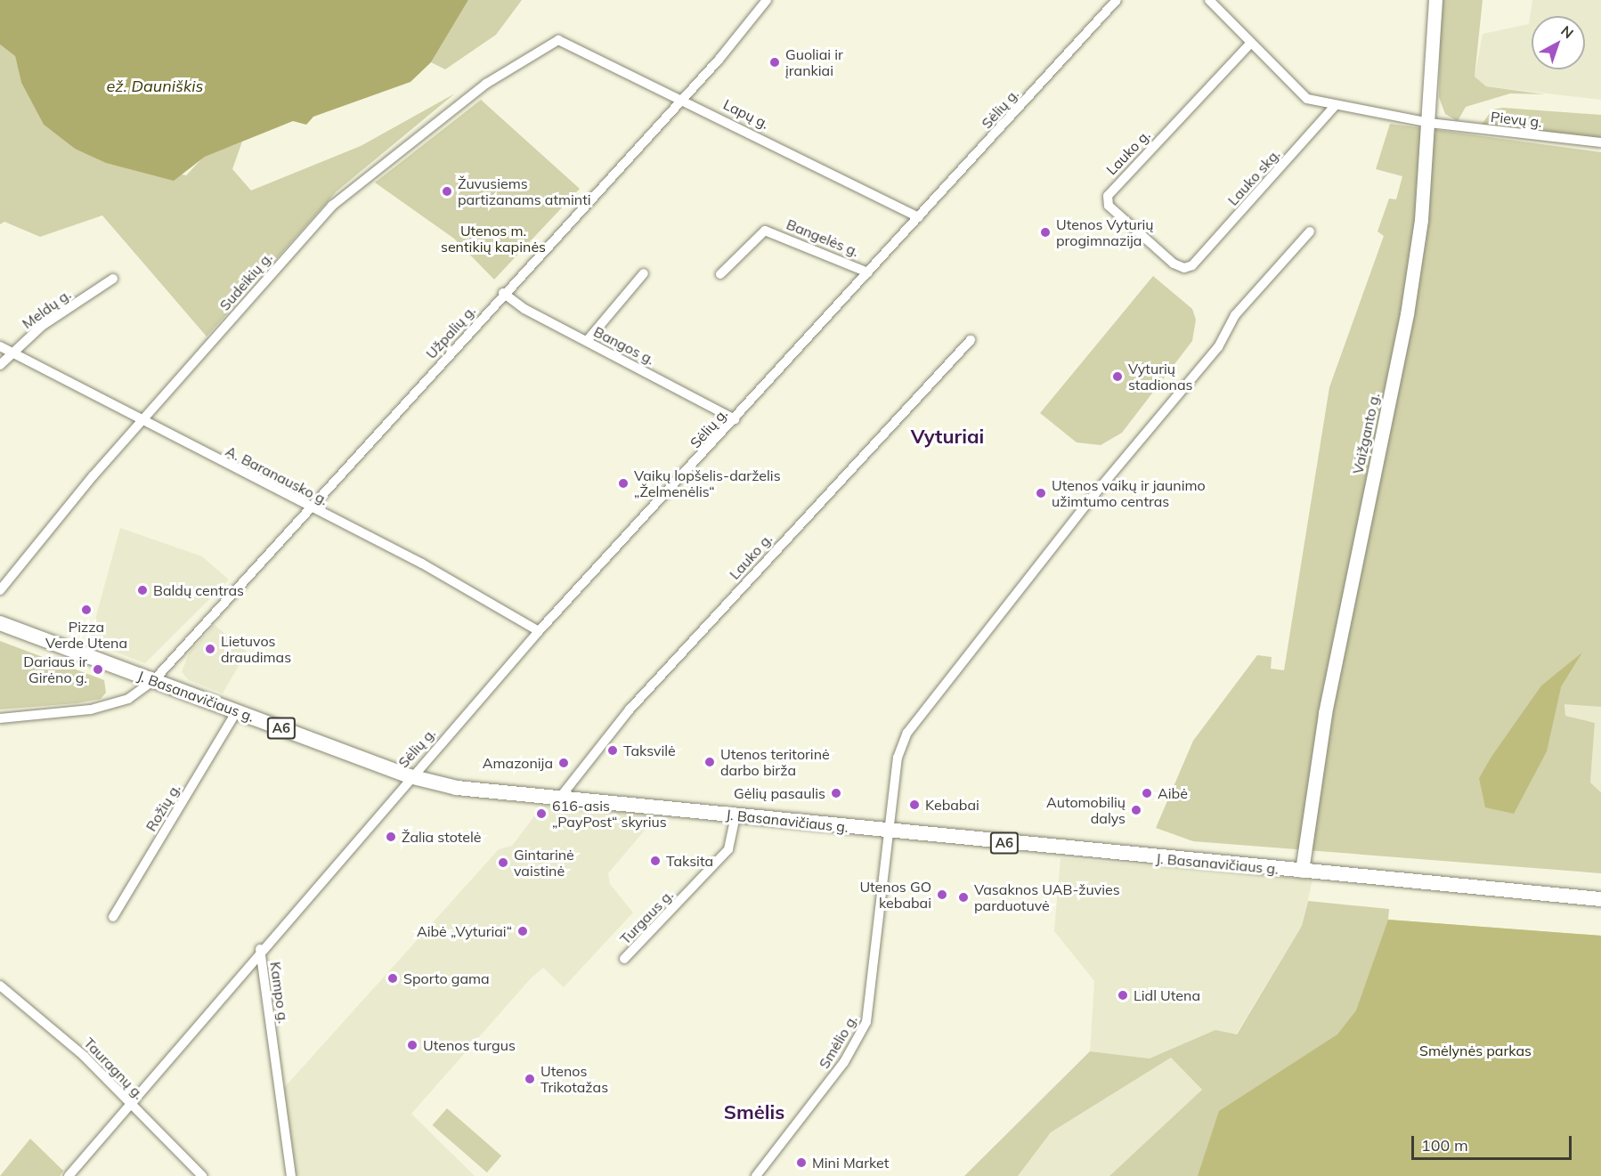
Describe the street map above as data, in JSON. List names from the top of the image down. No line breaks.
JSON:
{"streets":{"main road":["Vaižganto g.","J. Basanavičiaus g.","A6"],"street":["Sėlių g.","Lapų g.","Pievų g.","Lauko g.","Lauko skg.","Bangelės g.","Sudeikių g.","Meldų g.","Užpalių g.","Bangos g.","A. Baranausko g.","Rožių g.","Turgaus g.","Kampo g.","Smėlio g.","Tauragnų g."]},"crossings":[["Sėlių g.","Lapų g."],["Sėlių g.","Bangelės g."],["Sėlių g.","Bangos g."],["Sėlių g.","A. Baranausko g."],["Sėlių g.","J. Basanavičiaus g."],["Sėlių g.","Kampo g."],["Lapų g.","Sudeikių g."],["Lapų g.","Užpalių g."],["Pievų g.","Lauko g."],["Pievų g.","Lauko skg."],["Pievų g.","Vaižganto g."],["Lauko g.","Lauko skg."],["Lauko g.","J. Basanavičiaus g."],["Sudeikių g.","A. Baranausko g."],["Meldų g.","A. Baranausko g."],["Užpalių g.","Bangos g."],["Užpalių g.","A. Baranausko g."],["Užpalių g.","J. Basanavičiaus g."],["Vaižganto g.","J. Basanavičiaus g."],["J. Basanavičiaus g.","Rožių g."],["J. Basanavičiaus g.","Turgaus g."],["J. Basanavičiaus g.","Smėlio g."],["Kampo g.","Tauragnų g."]],"districts":["Vyturiai","Smėlis"],"water":["ež. Dauniškis"],"parks":["Utenos m. sentikių kapinės","Smėlynės parkas"],"places":["Guoliai ir įrankiai","Žuvusiems partizanams atminti","Utenos Vyturių progimnazija","Vyturių stadionas","Vaikų lopšelis-darželis „Želmenėlis“","Utenos vaikų ir jaunimo užimtumo centras","Baldų centras","Pizza Verde Utena","Lietuvos draudimas","Dariaus ir Girėno g.","Taksvilė","Utenos teritorinė darbo birža","Amazonija","Gėlių pasaulis","Aibė","Kebabai","Automobilių dalys","616-asis „PayPost“ skyrius","Žalia stotelė","Taksita","Gintarinė vaistinė","Utenos GO kebabai","Vasaknos UAB-žuvies parduotuvė","Aibė „Vyturiai“","Sporto gama","Lidl Utena","Utenos turgus","Utenos Trikotažas","Mini Market"],"scale_bar":"100 m","north":"top right"}
